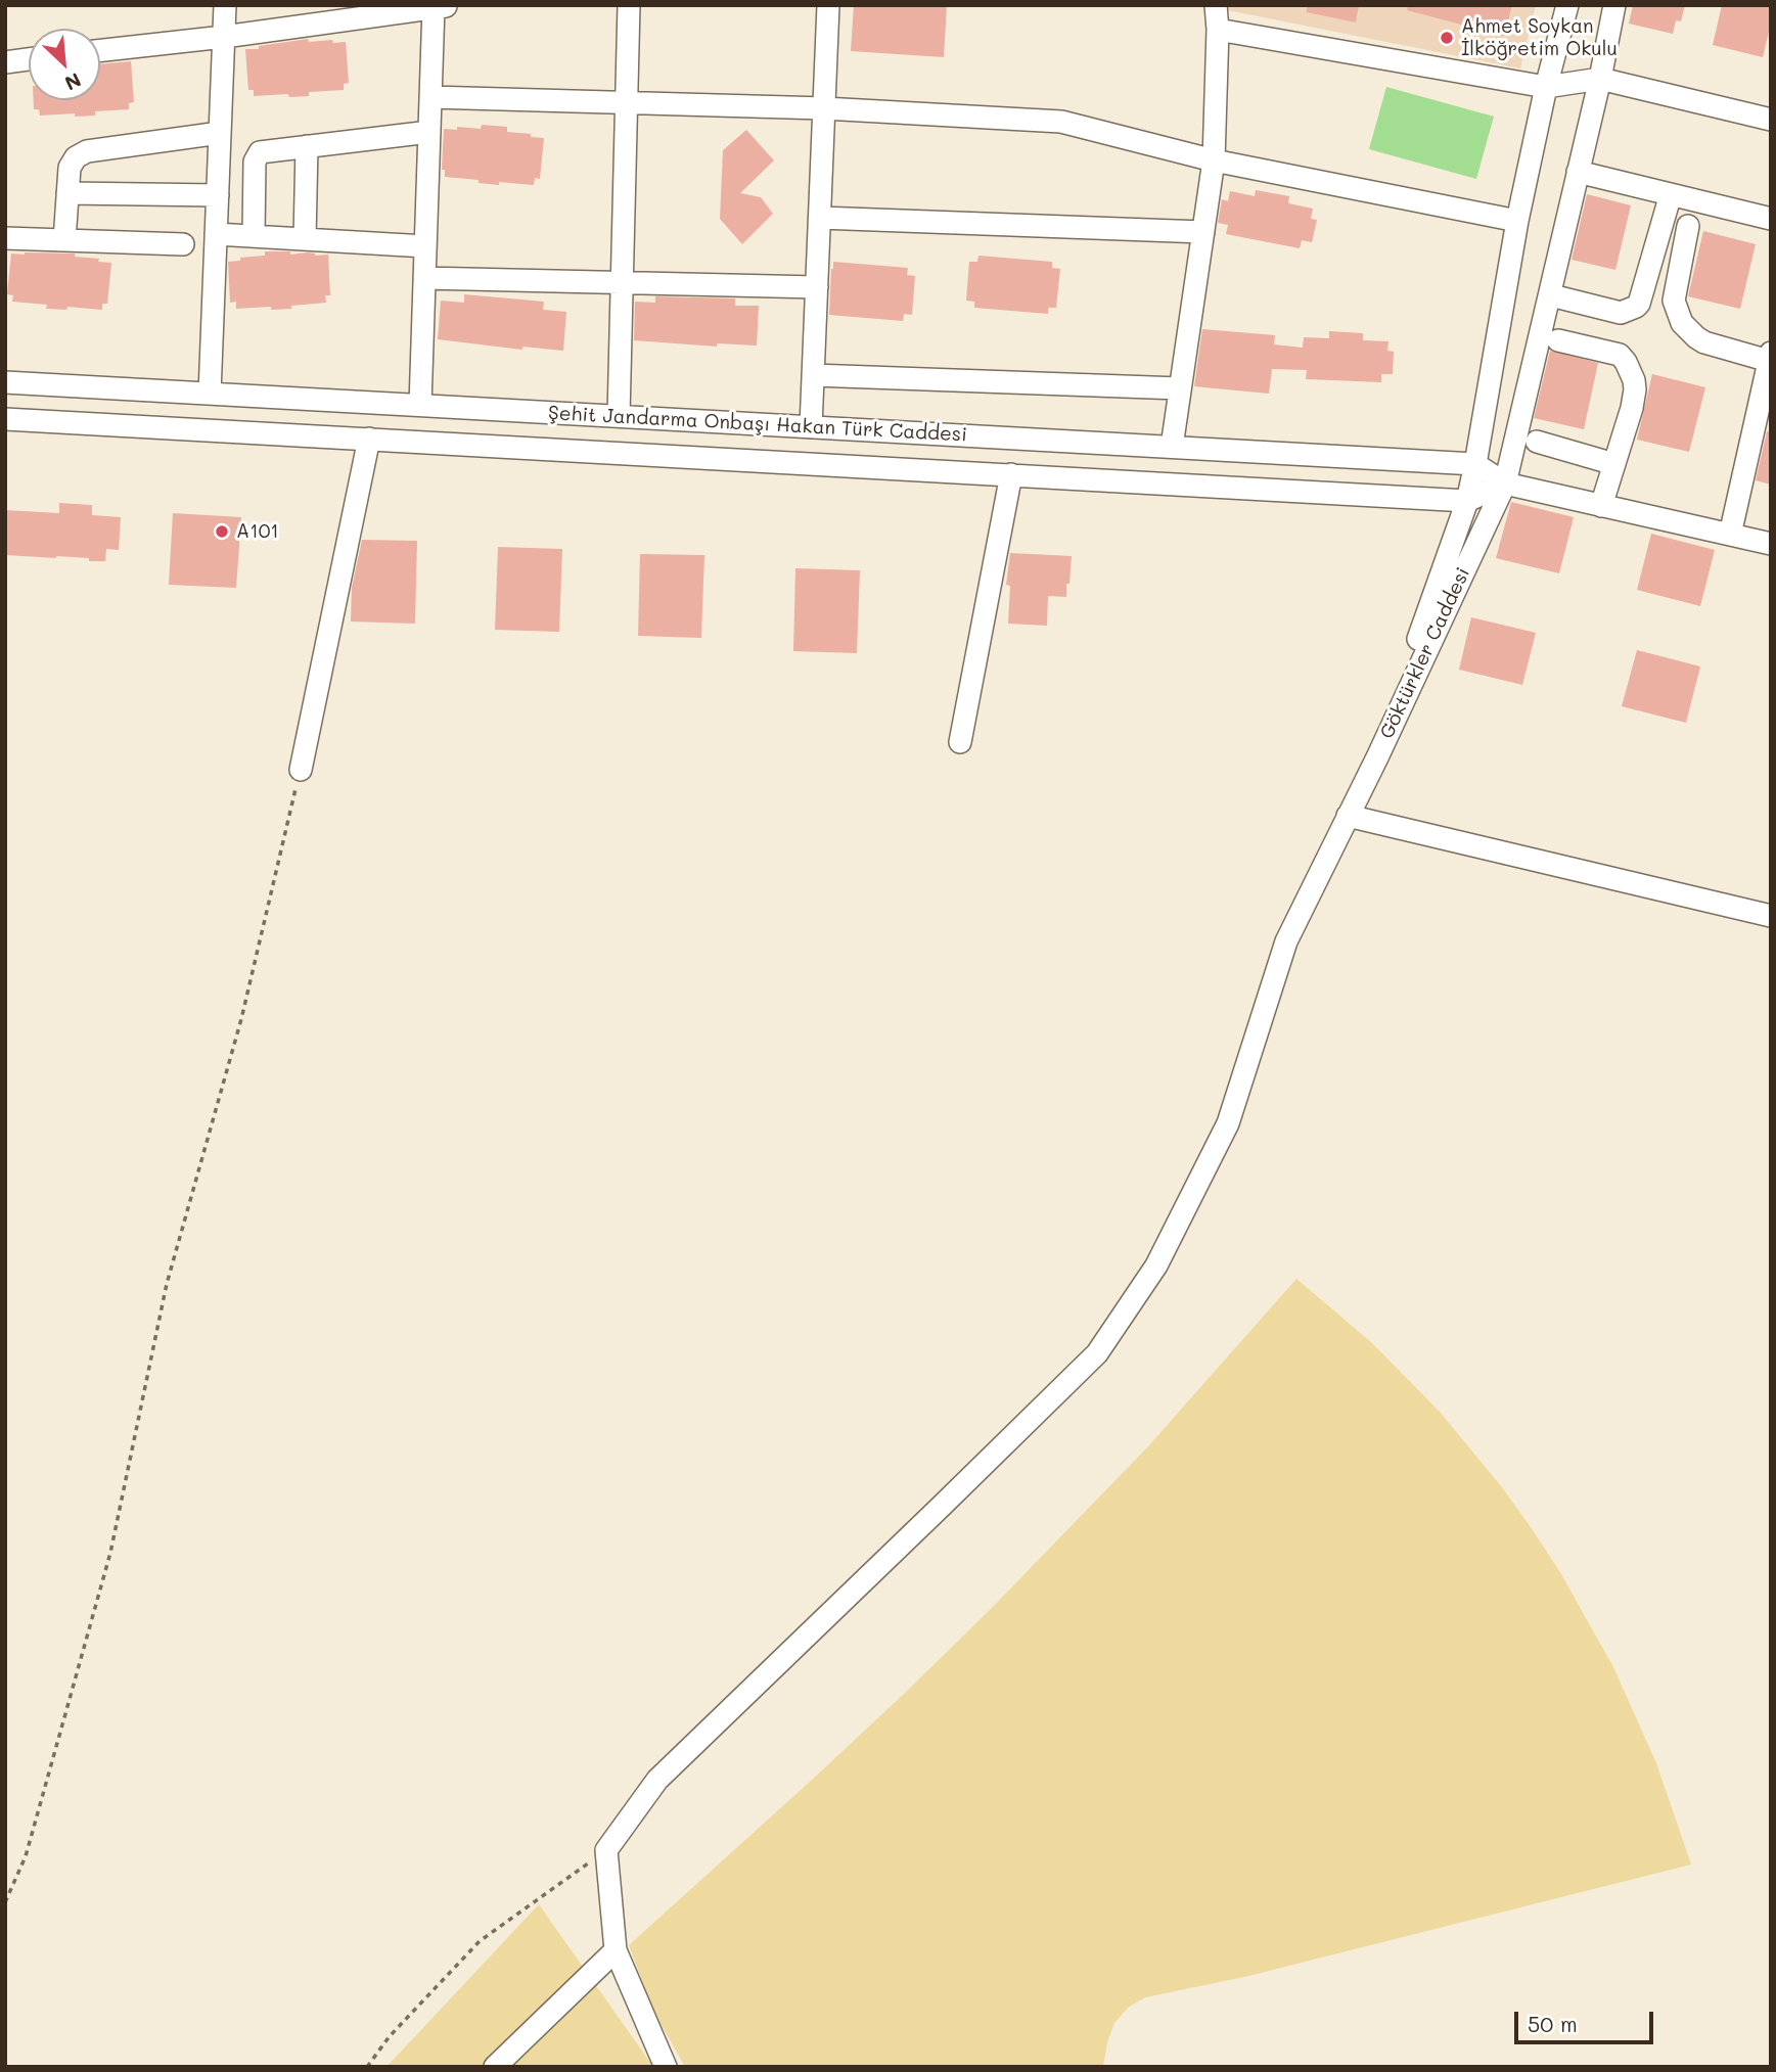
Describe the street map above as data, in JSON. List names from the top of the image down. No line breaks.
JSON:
{"streets":{"street":["Şehit Jandarma Onbaşı Hakan Türk Caddesi","Göktürkler Caddesi"]},"crossings":[["Şehit Jandarma Onbaşı Hakan Türk Caddesi","Göktürkler Caddesi"]],"places":["Ahmet Soykan İlköğretim Okulu","A101"],"scale_bar":"50 m","north":"bottom right"}
